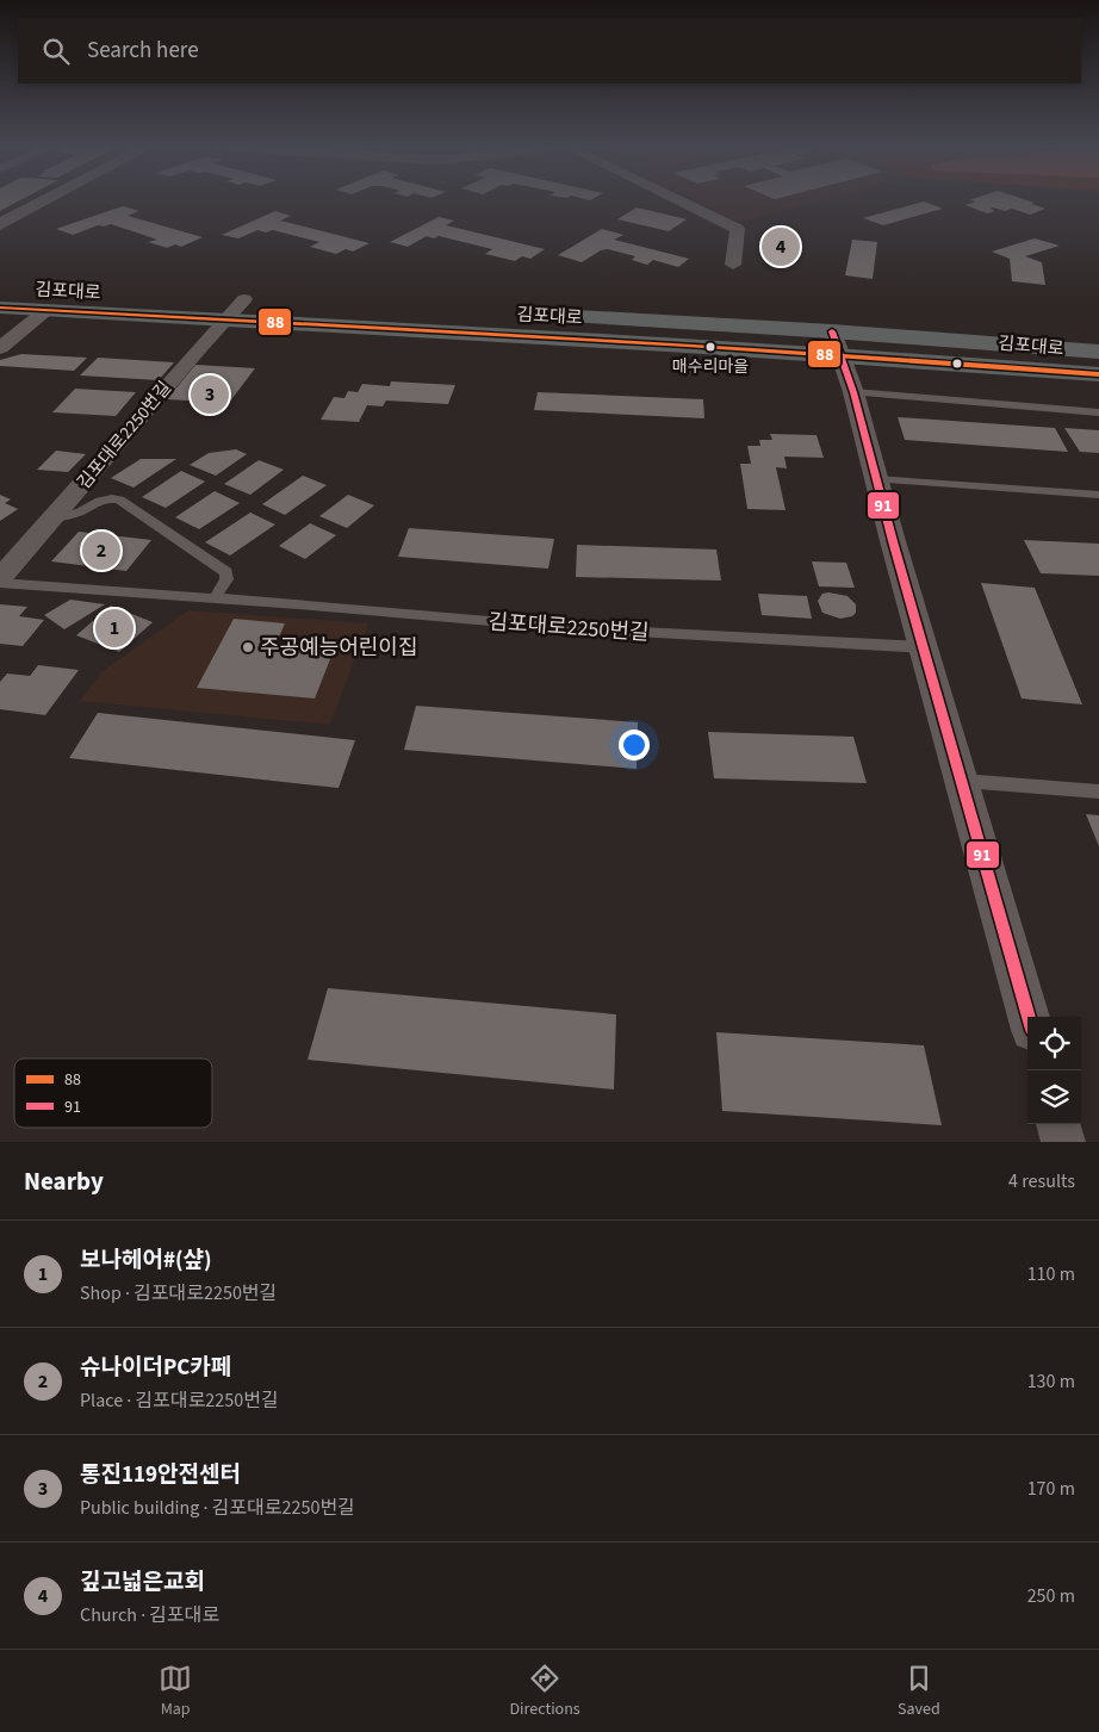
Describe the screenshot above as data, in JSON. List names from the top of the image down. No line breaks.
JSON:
{"streets":{"main road":["김포대로"],"street":["김포대로2250번길"]},"crossings":[["김포대로","김포대로2250번길"]],"places":["매수리마을","주공예능어린이집"],"lines":["transit line 88","transit line 91"],"legend":["88","91"],"page":{"search":"Search here","pins":["4","3","2","1"],"heading":["Nearby","4 results"],"list":[{"mark":"1","name":"보나헤어#(샾)","note":"Shop · 김포대로2250번길","value":"110 m"},{"mark":"2","name":"슈나이더PC카페","note":"Place · 김포대로2250번길","value":"130 m"},{"mark":"3","name":"통진119안전센터","note":"Public building · 김포대로2250번길","value":"170 m"},{"mark":"4","name":"깊고넓은교회","note":"Church · 김포대로","value":"250 m"}],"nav":["Map","Directions","Saved"]}}
